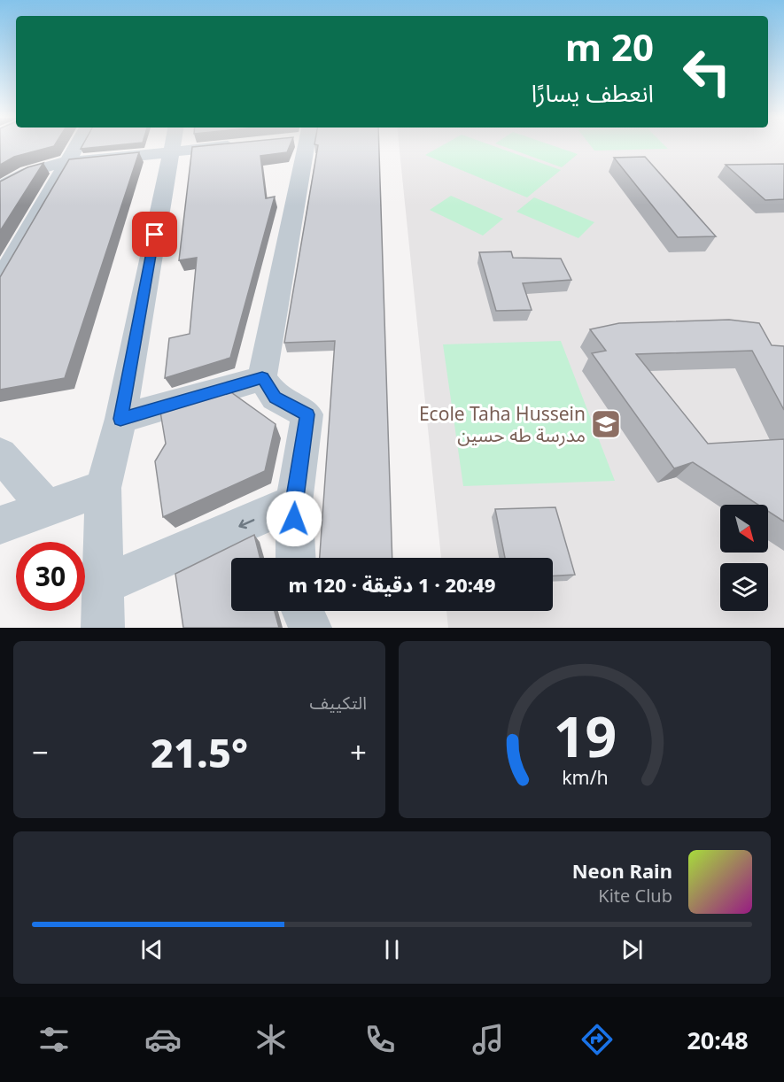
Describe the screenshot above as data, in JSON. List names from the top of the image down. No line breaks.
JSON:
{"places":{"school or university":["Ecole Taha Hussein مدرسة طه حسين"]},"north":"bottom right","page":{"turn":["20 m","انعطف يسارًا"],"limit":"30","trip":"20:49 · 1 دقيقة · 120 m","tile":"التكييف","heat":["−","21.5°","+"],"song":["Neon Rain","Kite Club"],"tabs":"20:48","gauge":["19","km/h"]}}
